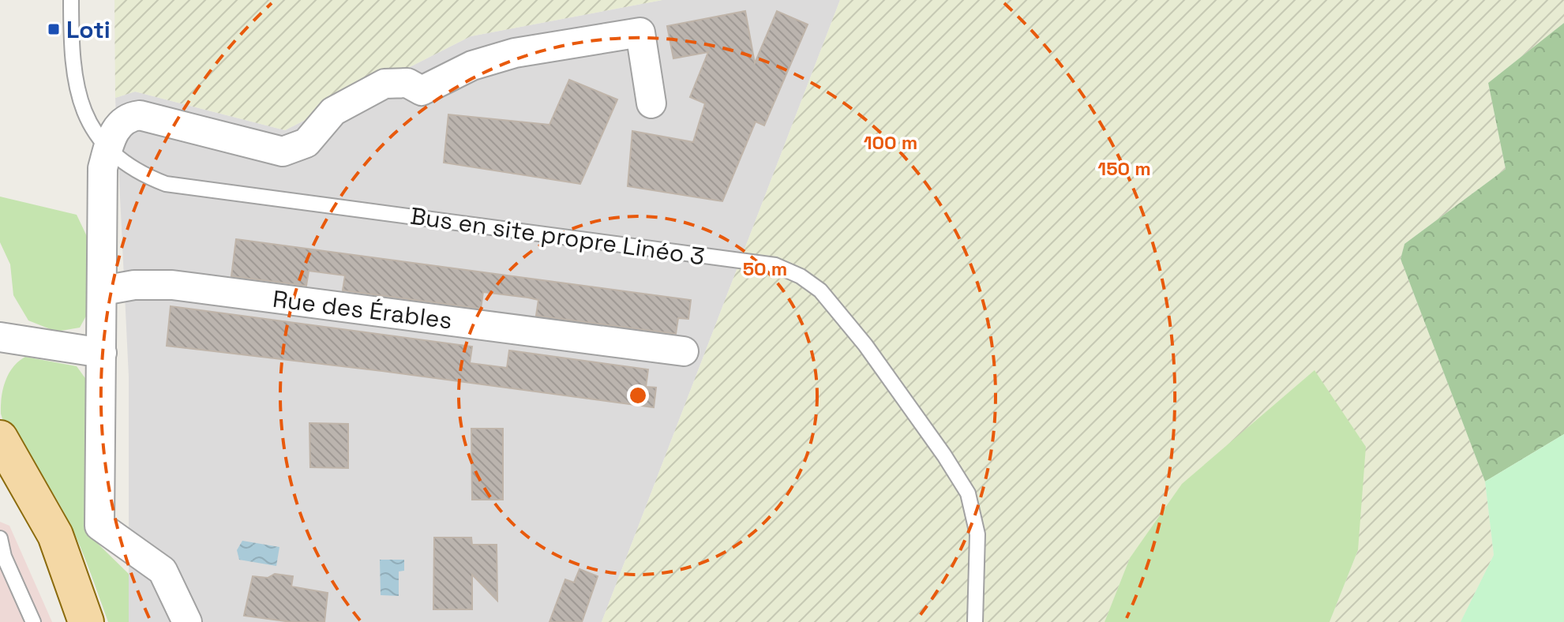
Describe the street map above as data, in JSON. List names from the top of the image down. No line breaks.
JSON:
{"streets":{"street":["Rue des Érables"],"lane":["Bus en site propre Linéo 3"]},"places":{"transit":["Loti"]},"rings":["100 m","150 m","50 m"]}
